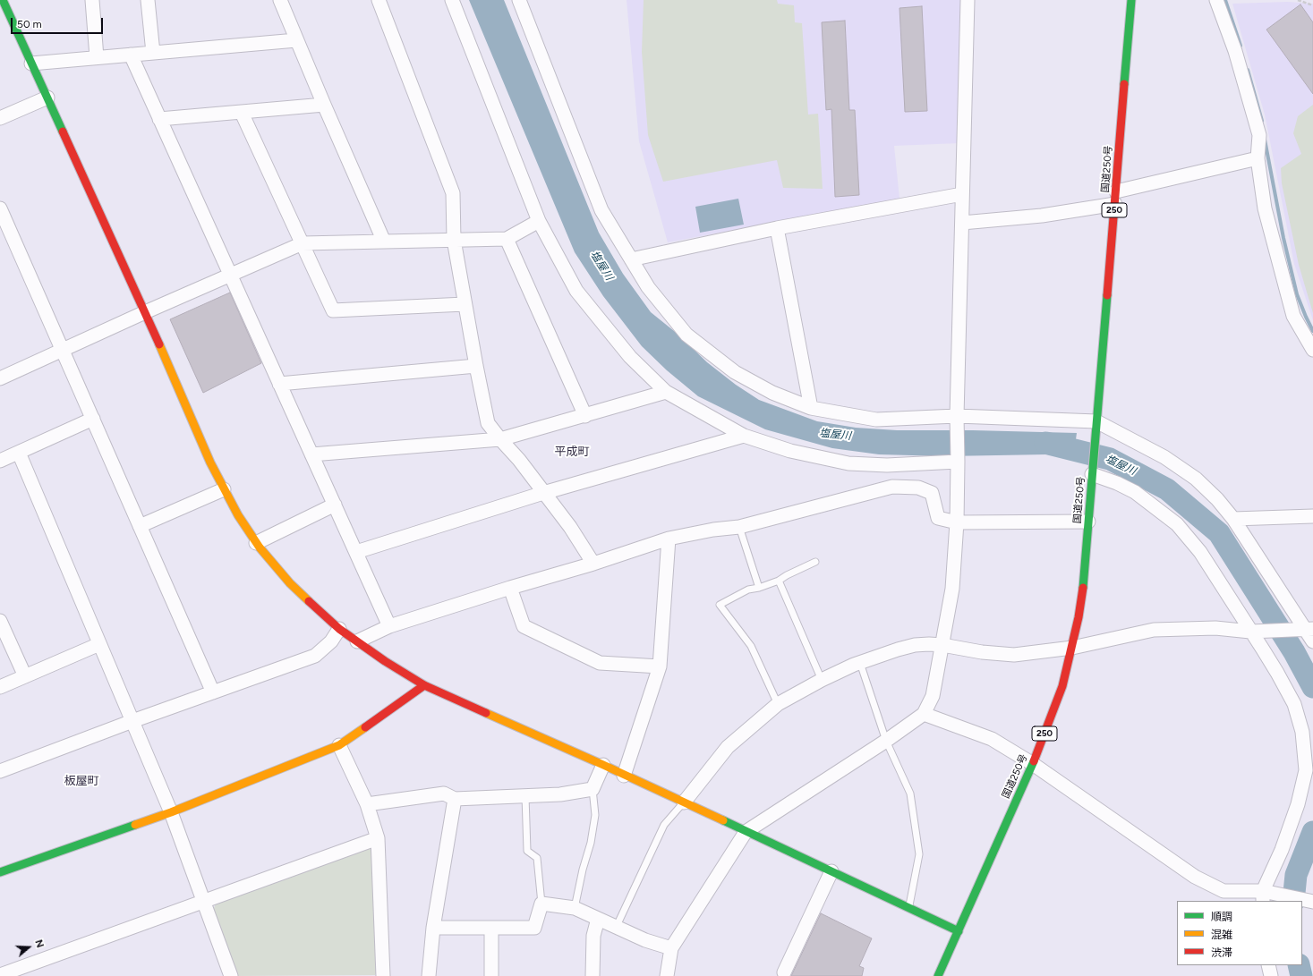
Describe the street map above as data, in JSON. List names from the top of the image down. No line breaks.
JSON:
{"streets":{"main road":["国道250号","250"]},"districts":["平成町","板屋町"],"water":["塩屋川"],"legend":["順調","混雑","渋滞"],"scale_bar":"50 m","north":"right"}
